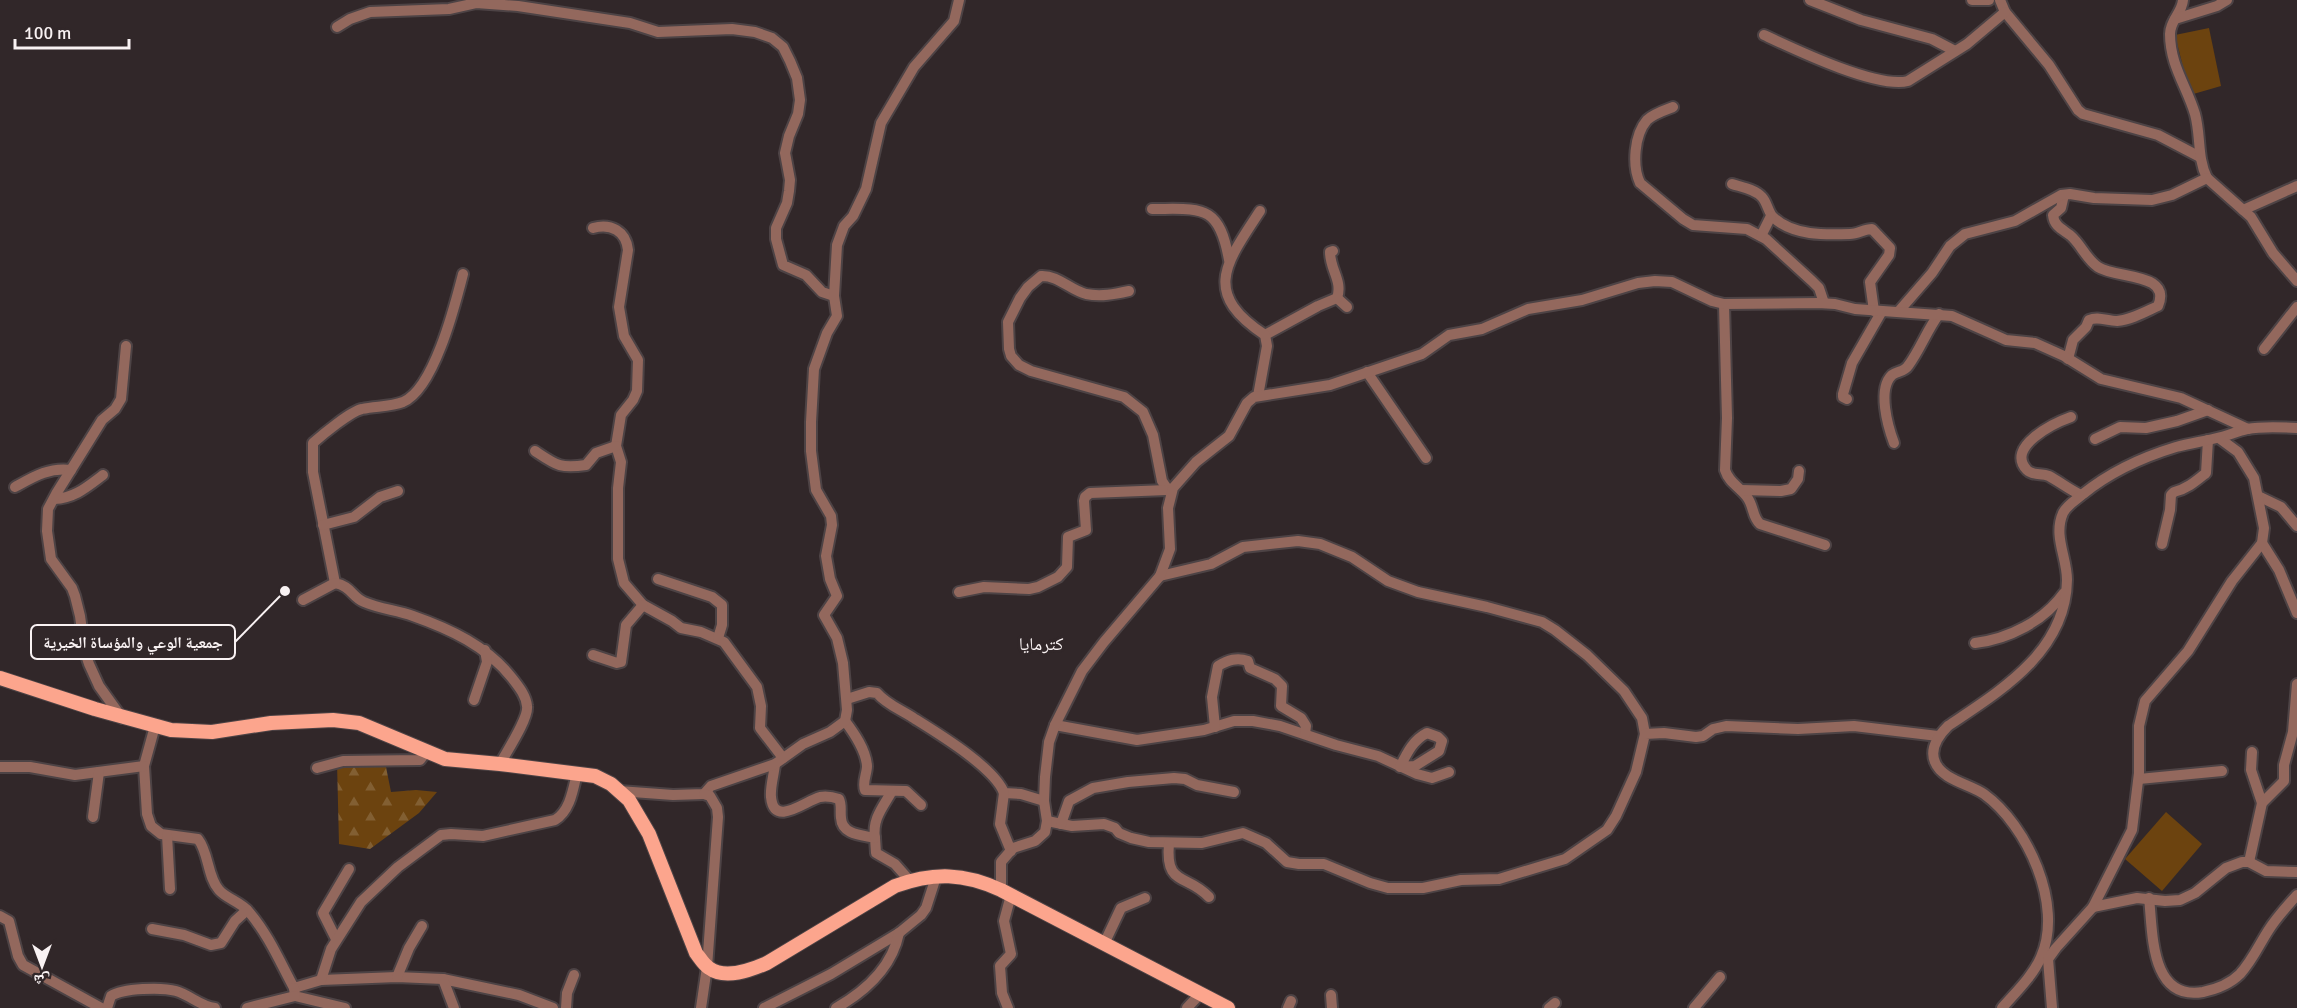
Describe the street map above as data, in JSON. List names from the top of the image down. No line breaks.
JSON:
{"districts":["كترمايا"],"places":["جمعية الوعي والمؤساة الخيرية"],"scale_bar":"100 m","north":"bottom"}
